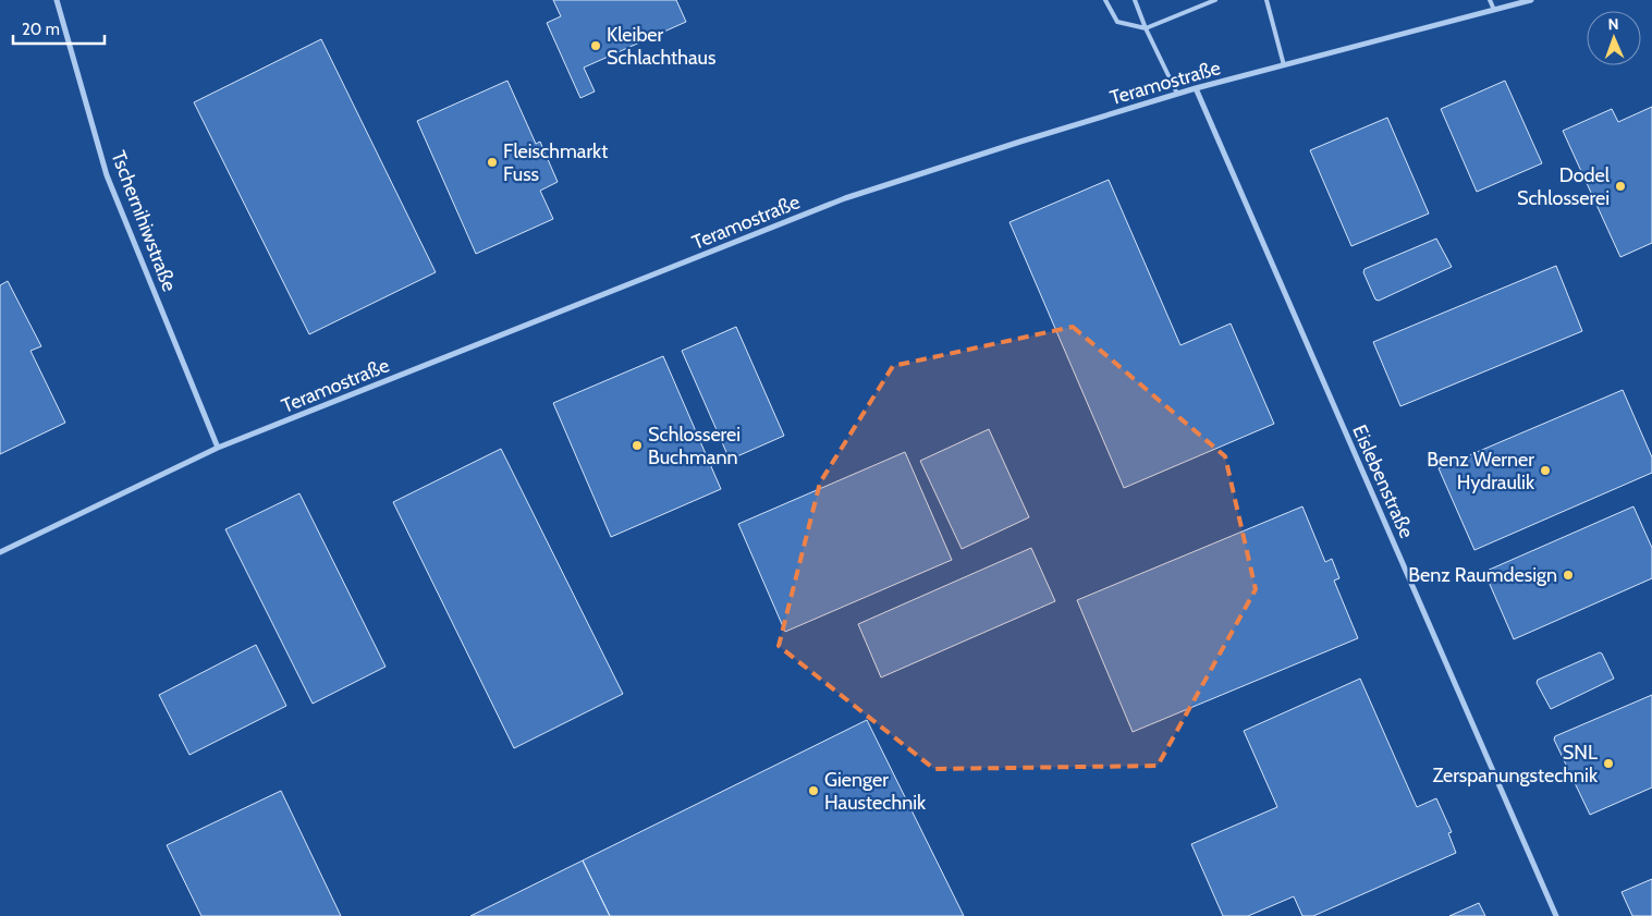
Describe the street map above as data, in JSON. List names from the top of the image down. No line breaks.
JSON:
{"streets":{"street":["Teramostraße","Tschernihiwstraße","Eislebenstraße"]},"crossings":[["Teramostraße","Tschernihiwstraße"],["Teramostraße","Eislebenstraße"]],"places":["Kleiber Schlachthaus","Fleischmarkt Fuss","Dodel Schlosserei","Schlosserei Buchmann","Benz Werner Hydraulik","Benz Raumdesign","SNL Zerspanungstechnik","Gienger Haustechnik"],"scale_bar":"20 m","north":"top"}
